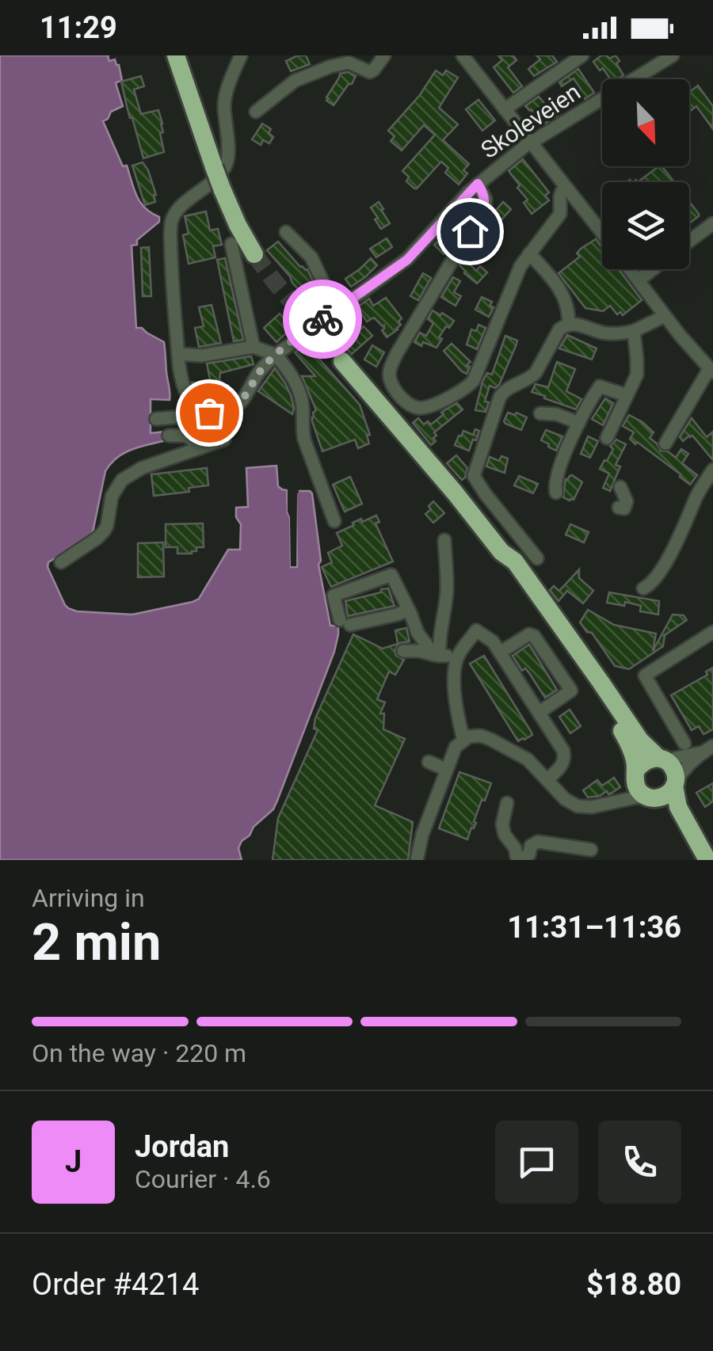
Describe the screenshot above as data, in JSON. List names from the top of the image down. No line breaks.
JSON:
{"streets":{"street":["Skoleveien"]},"north":"bottom right","page":{"status":"11:29","heading":["2 min","Arriving in","11:31–11:36"],"panel":["Jordan","Courier · 4.6","Order #4214","$18.80"],"bar":"On the way · 220 m","round":"J"}}
